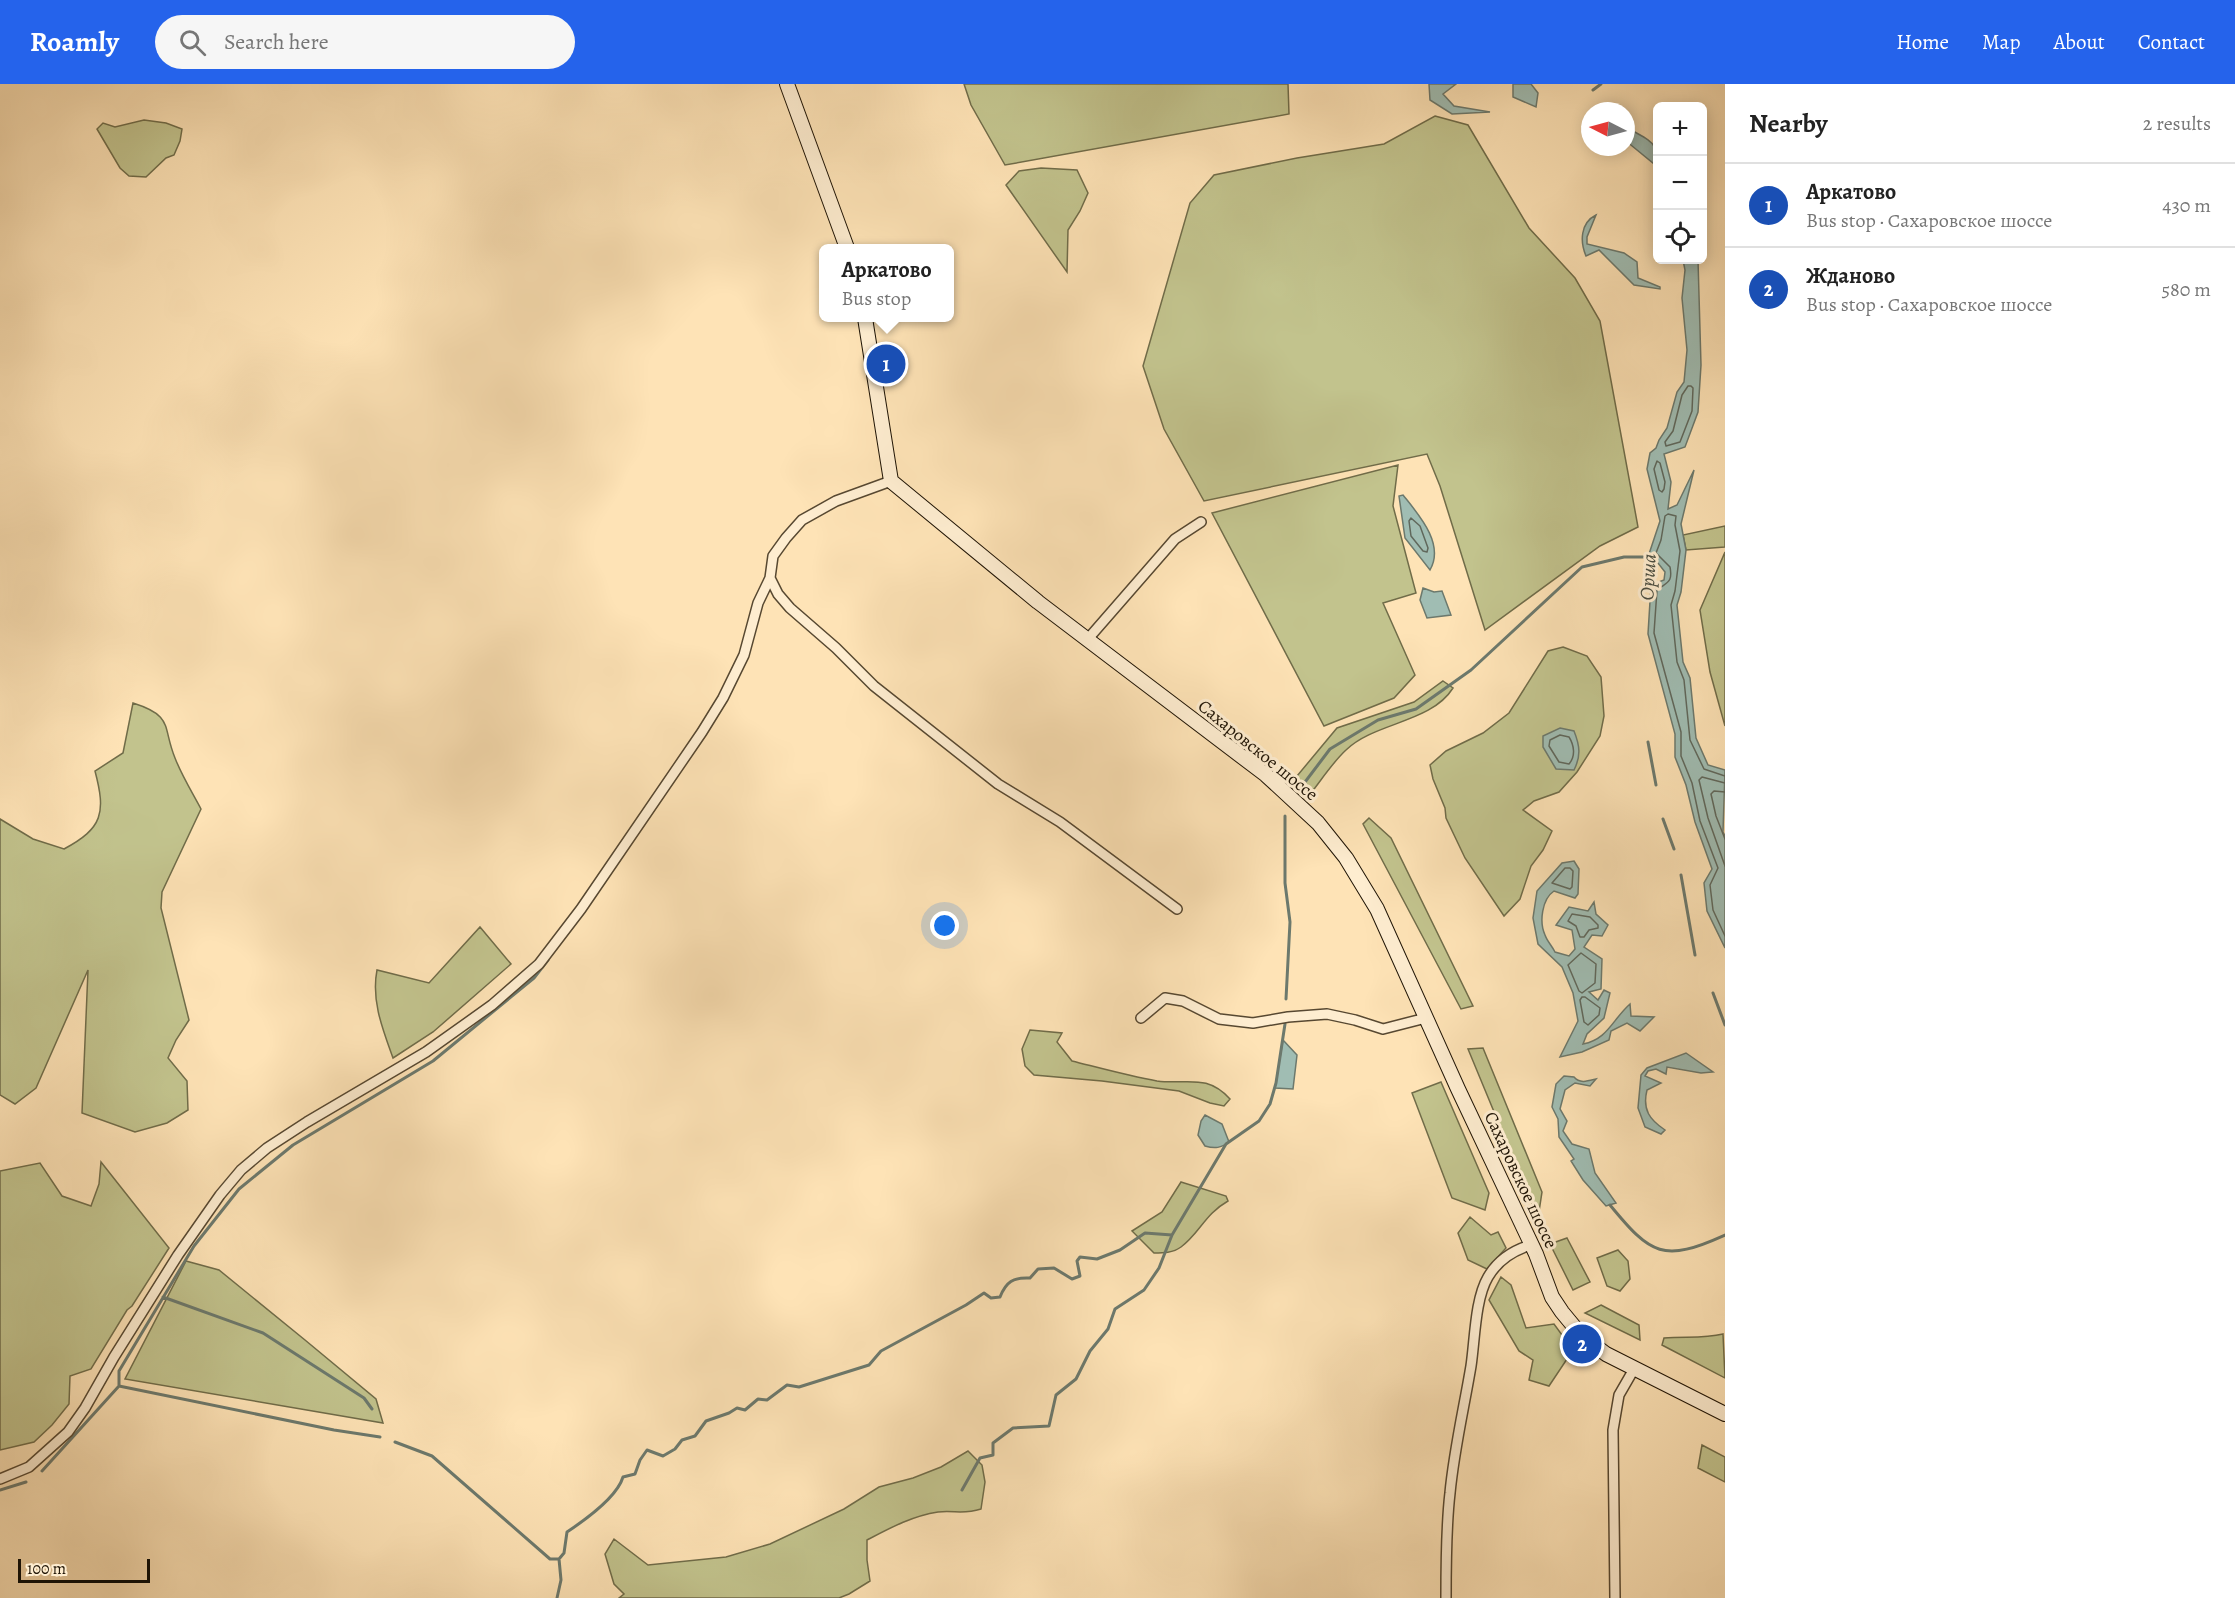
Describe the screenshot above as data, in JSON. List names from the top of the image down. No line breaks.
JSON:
{"streets":{"main road":["Сахаровское шоссе"]},"water":["Орша"],"scale_bar":"100 m","north":"left","page":{"header":"Roamly","search":"Search here","nav":["Home","Map","About","Contact"],"heading":["Nearby","2 results"],"map_buttons":["+","−"],"list":[{"mark":"1","name":"Аркатово","note":"Bus stop · Сахаровское шоссе","value":"430 m"},{"mark":"2","name":"Жданово","note":"Bus stop · Сахаровское шоссе","value":"580 m"}],"popup":["Аркатово","Bus stop"],"pins":["1","2"],"scale":"100 m"}}
